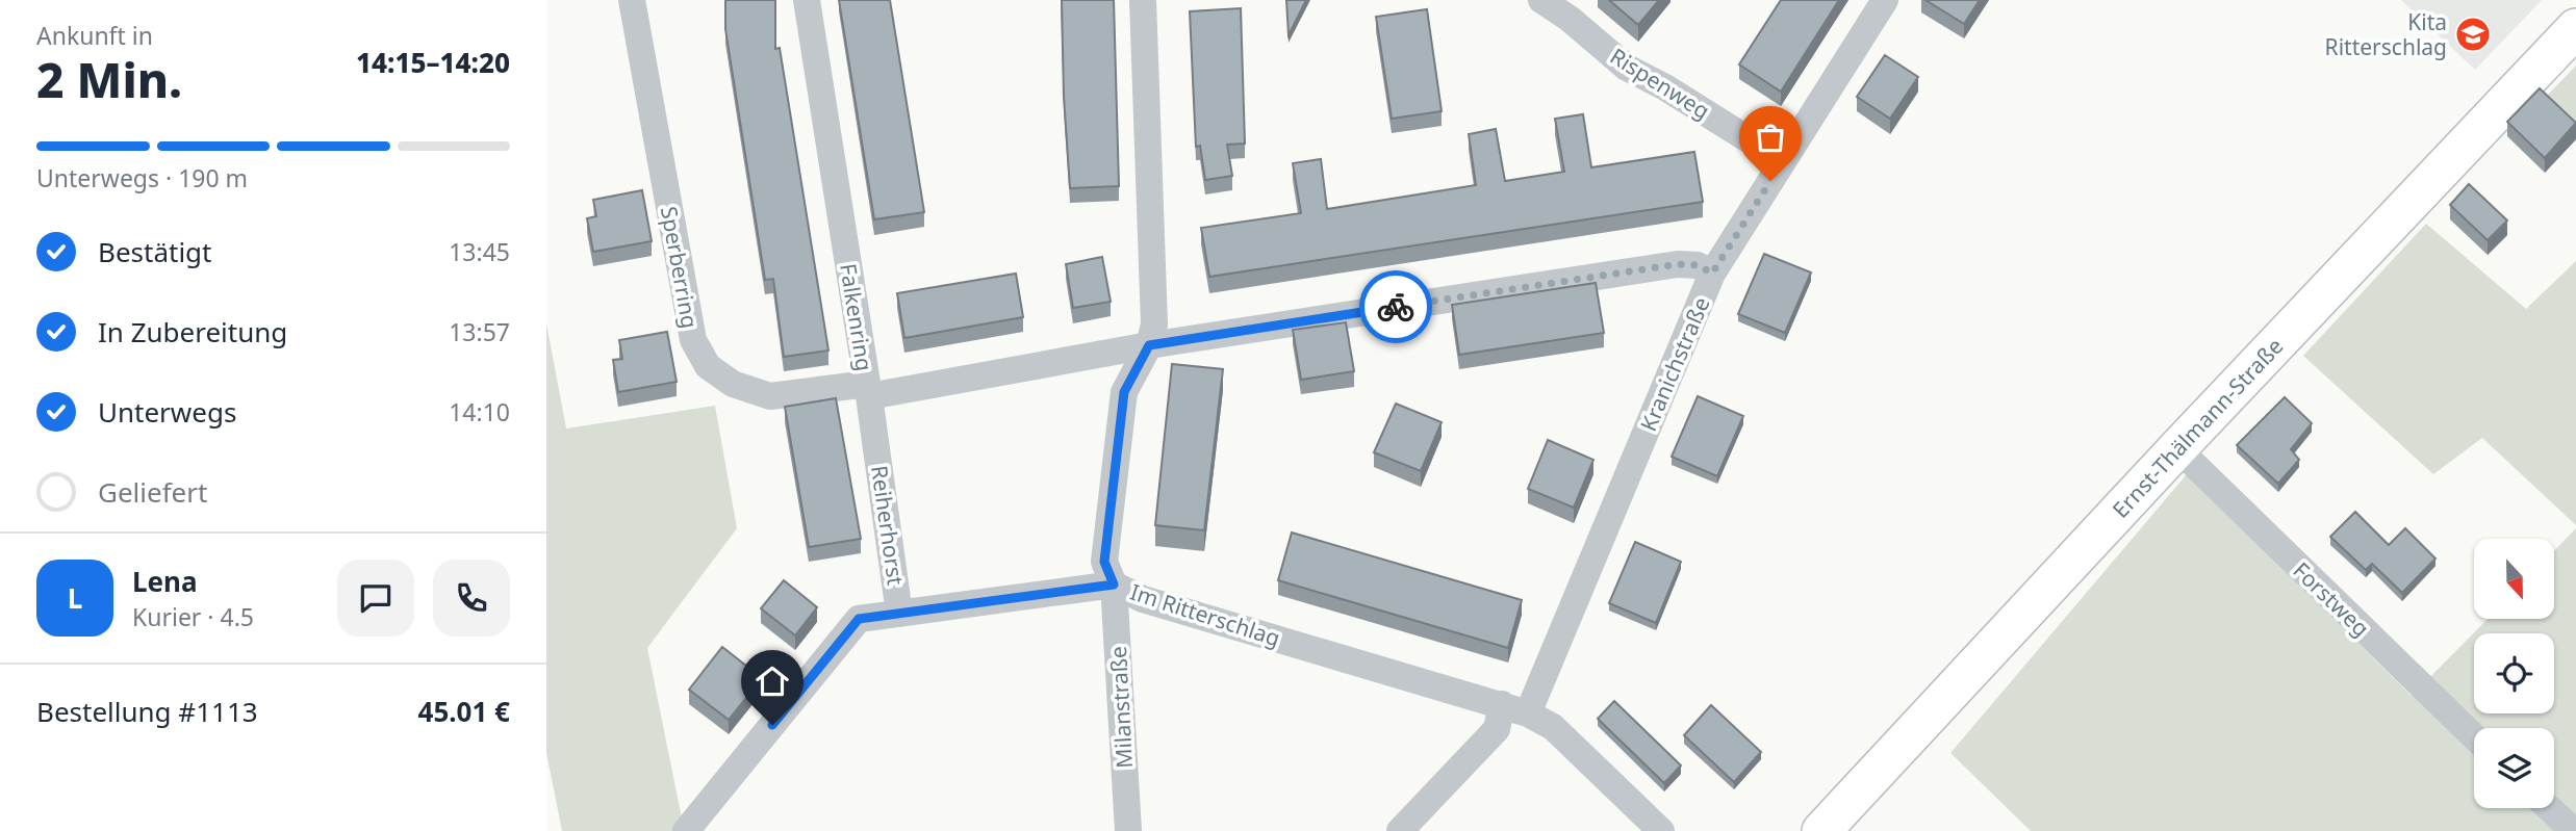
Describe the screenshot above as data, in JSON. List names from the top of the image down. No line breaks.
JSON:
{"streets":{"street":["Rispenweg","Sperberring","Falkenring","Kranichstraße","Ernst-Thälmann-Straße","Reiherhorst","Forstweg","Im Ritterschlag","Milanstraße"]},"crossings":[["Rispenweg","Kranichstraße"],["Sperberring","Falkenring"],["Sperberring","Reiherhorst"],["Falkenring","Kranichstraße"],["Falkenring","Reiherhorst"],["Falkenring","Im Ritterschlag"],["Kranichstraße","Im Ritterschlag"],["Ernst-Thälmann-Straße","Forstweg"],["Reiherhorst","Im Ritterschlag"],["Reiherhorst","Milanstraße"],["Im Ritterschlag","Milanstraße"]],"places":{"school or university":["Kita Ritterschlag"]},"north":"bottom","page":{"heading":["2 Min.","Ankunft in","14:15–14:20"],"panel":["Lena","Kurier · 4.5","Bestellung #1113","45.01 €"],"bar":"Unterwegs · 190 m","list":[["Bestätigt","13:45"],["In Zubereitung","13:57"],["Unterwegs","14:10"],"Geliefert"],"round":"L"}}
